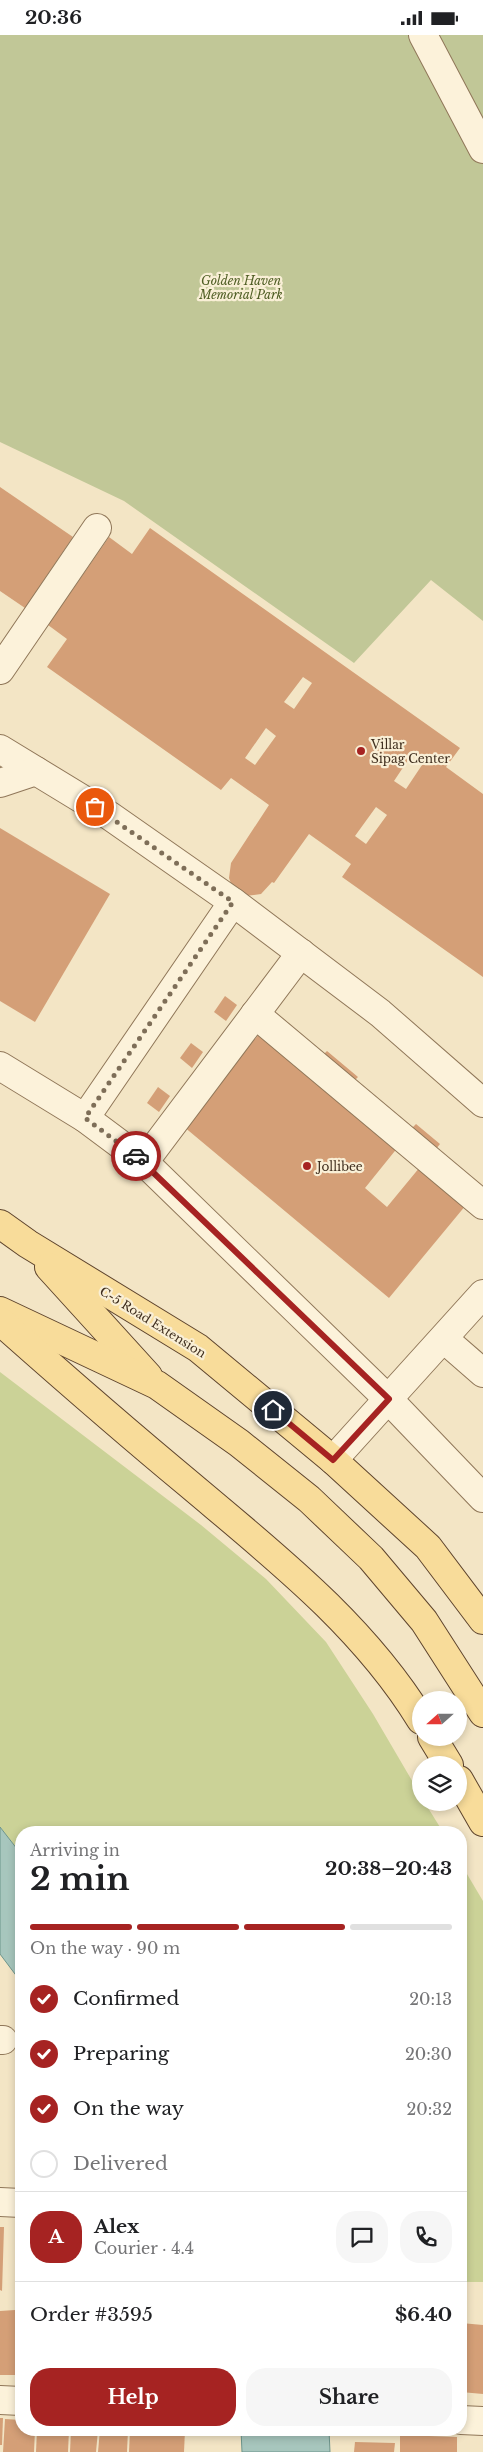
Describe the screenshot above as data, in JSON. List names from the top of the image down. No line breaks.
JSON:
{"streets":{"main road":["C-5 Road Extension"]},"parks":["Golden Haven Memorial Park"],"places":["Villar Sipag Center","Jollibee"],"north":"left","page":{"status":"20:36","heading":["2 min","Arriving in","20:38–20:43"],"panel":["Alex","Courier · 4.4","Order #3595","$6.40"],"bar":"On the way · 90 m","list":[["Confirmed","20:13"],["Preparing","20:30"],["On the way","20:32"],"Delivered"],"round":"A","buttons":["Help","Share"]}}
